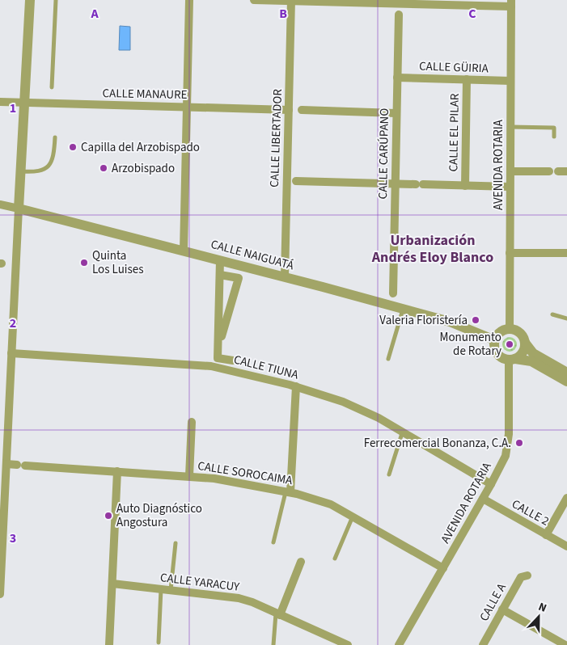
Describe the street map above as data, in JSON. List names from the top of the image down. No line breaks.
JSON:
{"streets":{"street":["CALLE GÜIRIA","CALLE MANAURE","CALLE EL PILAR","CALLE LIBERTADOR","CALLE CARÚPANO","AVENIDA ROTARIA","CALLE NAIGUATÁ","CALLE TIUNA","CALLE SOROCAIMA","CALLE 2","CALLE YARACUY","CALLE A"]},"crossings":[["CALLE GÜIRIA","CALLE EL PILAR"],["CALLE GÜIRIA","CALLE CARÚPANO"],["CALLE GÜIRIA","AVENIDA ROTARIA"],["CALLE MANAURE","CALLE LIBERTADOR"],["CALLE LIBERTADOR","CALLE NAIGUATÁ"],["AVENIDA ROTARIA","CALLE NAIGUATÁ"],["AVENIDA ROTARIA","CALLE TIUNA"],["AVENIDA ROTARIA","CALLE SOROCAIMA"],["AVENIDA ROTARIA","CALLE 2"]],"districts":["Urbanización Andrés Eloy Blanco"],"places":["Capilla del Arzobispado","Arzobispado","Quinta Los Luises","Valeria Floristería","Monumento de Rotary","Ferrecomercial Bonanza, C.A.","Auto Diagnóstico Angostura"],"north":"top","grid":{"columns":["A","B","C"],"rows":["1","2","3"]}}
